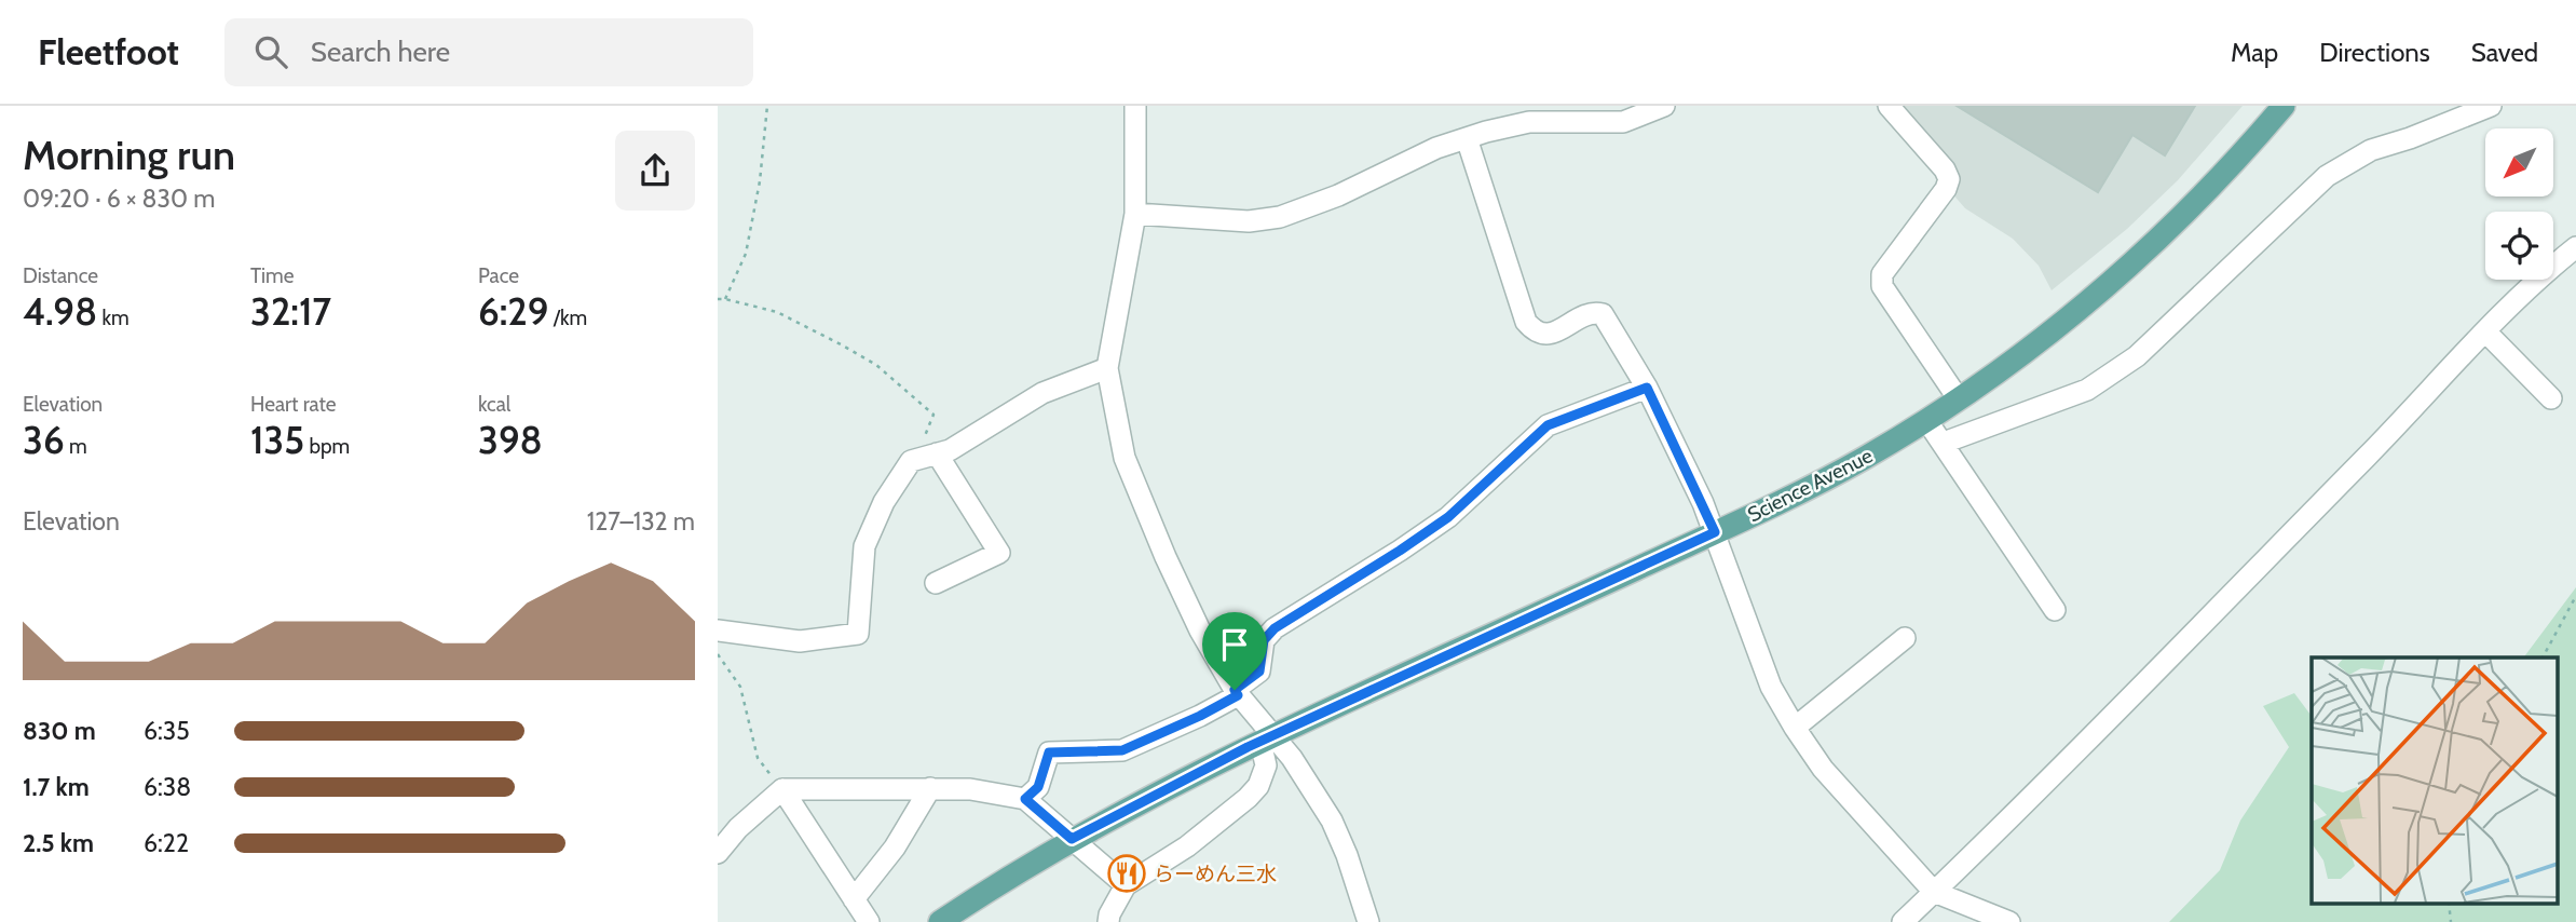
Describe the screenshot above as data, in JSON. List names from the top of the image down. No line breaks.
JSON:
{"streets":{"main road":["Science Avenue"]},"places":{"restaurant":["らーめん三水"]},"north":"bottom left","page":{"header":"Fleetfoot","search":"Search here","nav":["Map","Directions","Saved"],"heading":["Morning run","09:20 · 6 × 830 m"],"stats":[["Distance","4.98 km"],["Time","32:17"],["Pace","6:29 /km"],["Elevation","36 m"],["Heart rate","135 bpm"],["kcal","398"]],"chart":["Elevation","127–132 m"],"list":[{"name":"830 m","note":"6:35"},{"name":"1.7 km","note":"6:38"},{"name":"2.5 km","note":"6:22"}]}}
